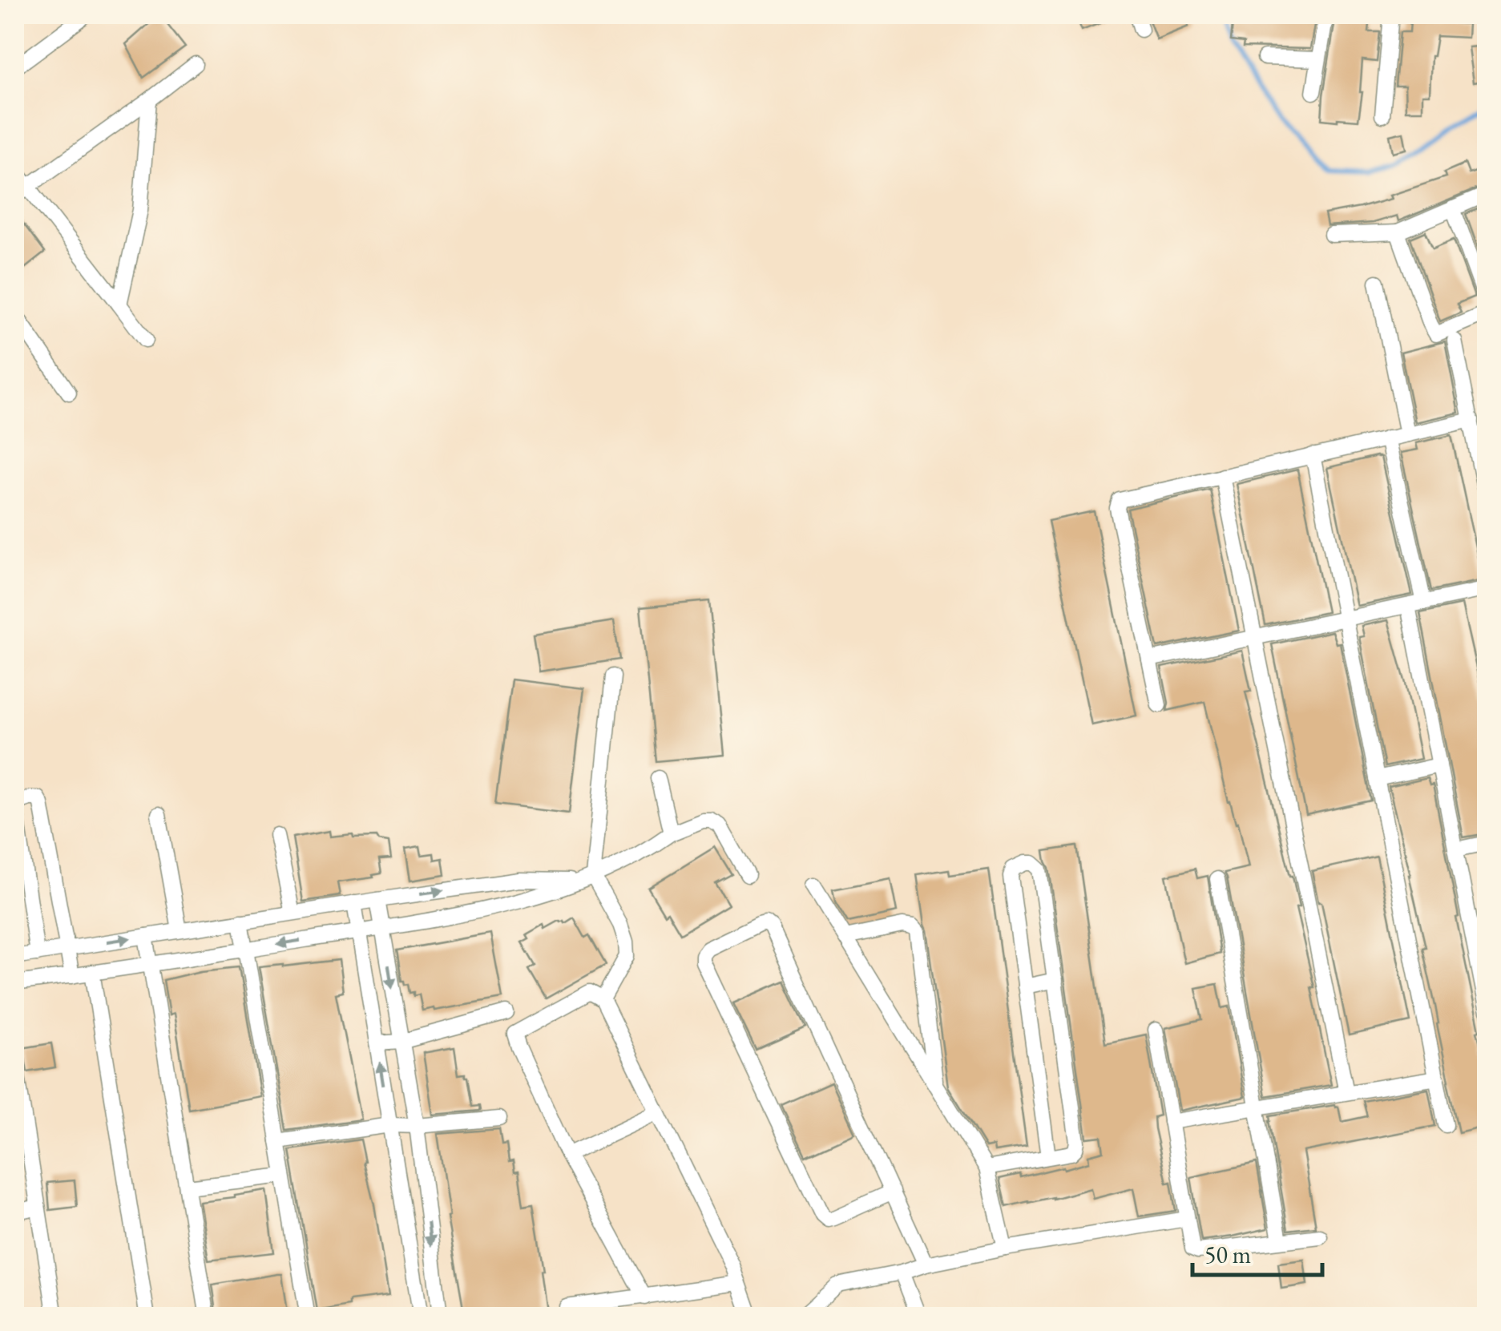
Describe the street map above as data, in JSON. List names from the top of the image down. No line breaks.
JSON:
{"scale_bar":"50 m"}
